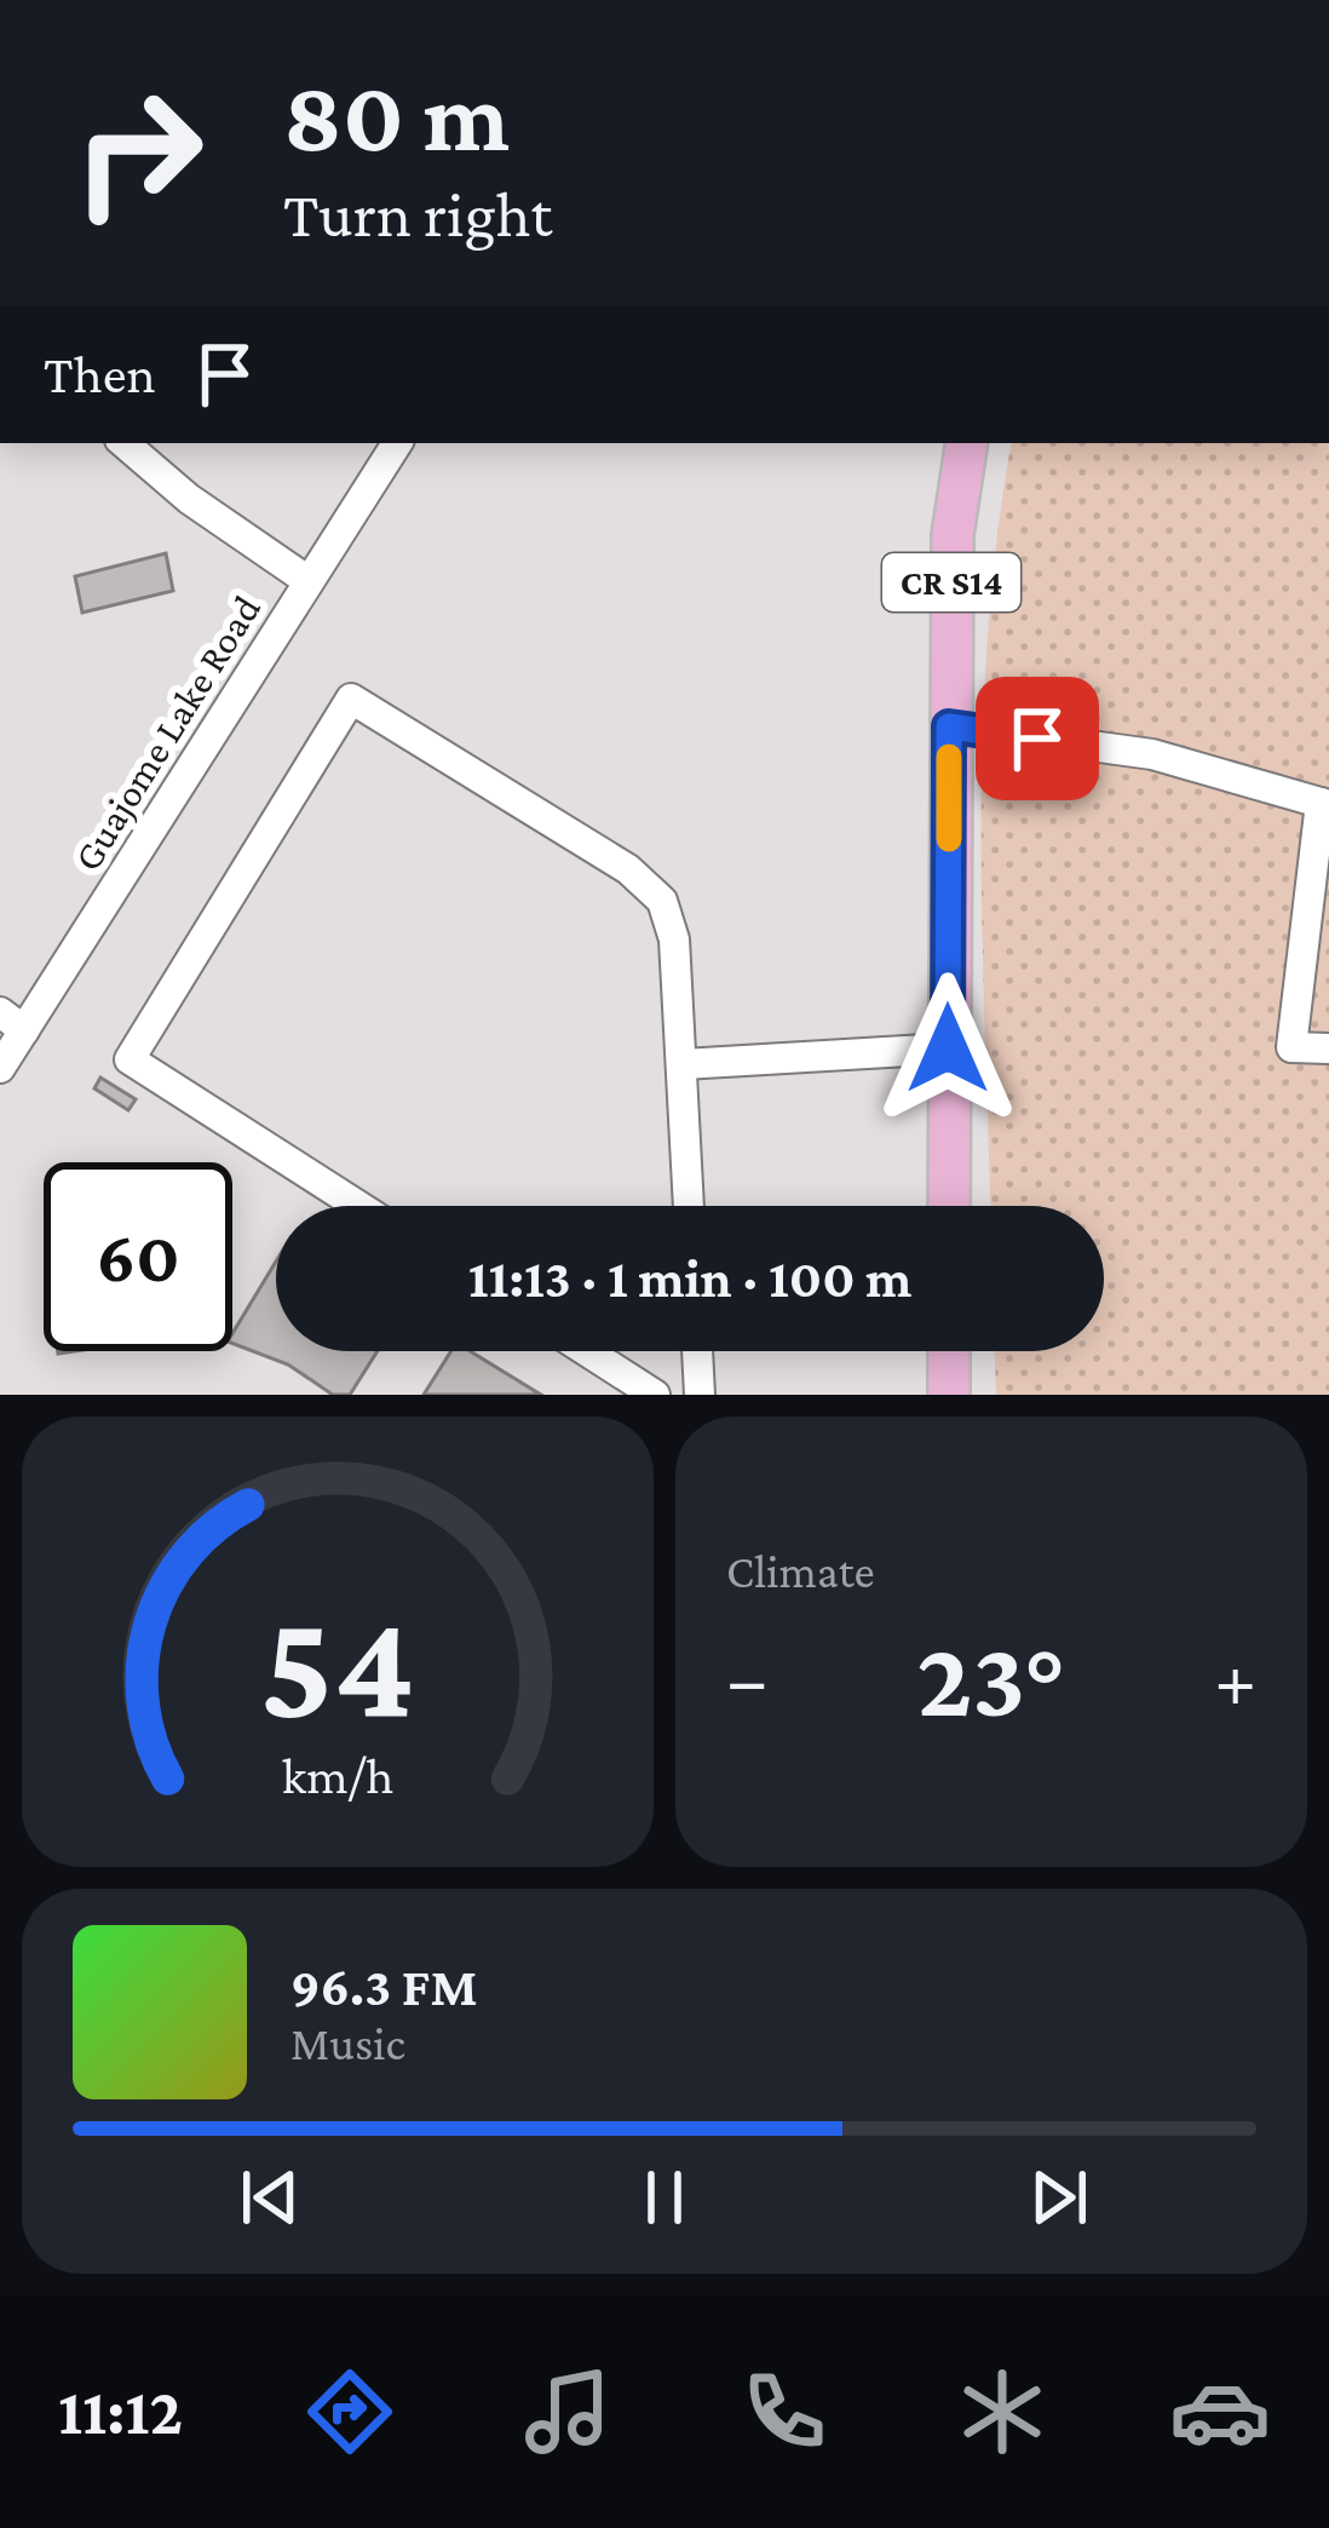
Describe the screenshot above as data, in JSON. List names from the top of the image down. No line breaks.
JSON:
{"streets":{"main road":["CR S14"],"street":["Guajome Lake Road"]},"page":{"turn":["80 m","Turn right"],"then":"Then","limit":"60","trip":"11:13 · 1 min · 100 m","tile":"Climate","heat":["−","23°","+"],"song":["96.3 FM","Music"],"tabs":"11:12","gauge":["54","km/h"]}}
